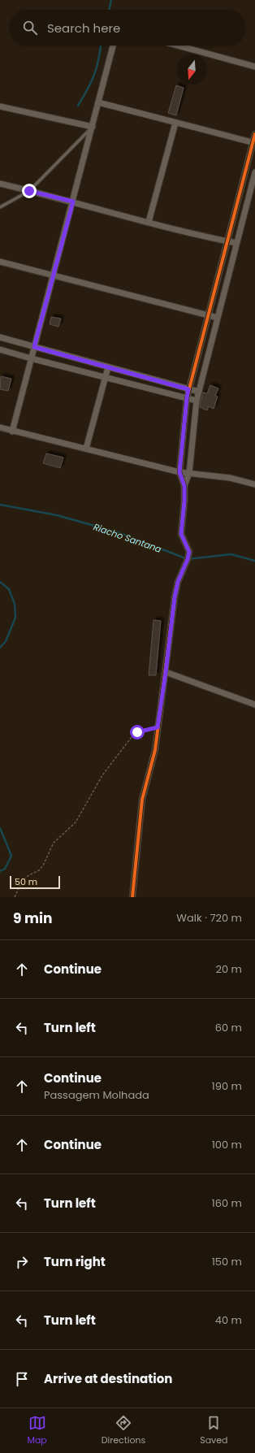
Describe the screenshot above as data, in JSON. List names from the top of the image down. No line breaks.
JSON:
{"water":["Riacho Santana"],"scale_bar":"50 m","north":"bottom","page":{"search":"Search here","scale":"50 m","heading":["9 min","Walk · 720 m"],"list":[["Continue","20 m"],["Turn left","60 m"],["Continue","Passagem Molhada","190 m"],["Continue","100 m"],["Turn left","160 m"],["Turn right","150 m"],["Turn left","40 m"],"Arrive at destination"],"nav":["Map","Directions","Saved"]}}
